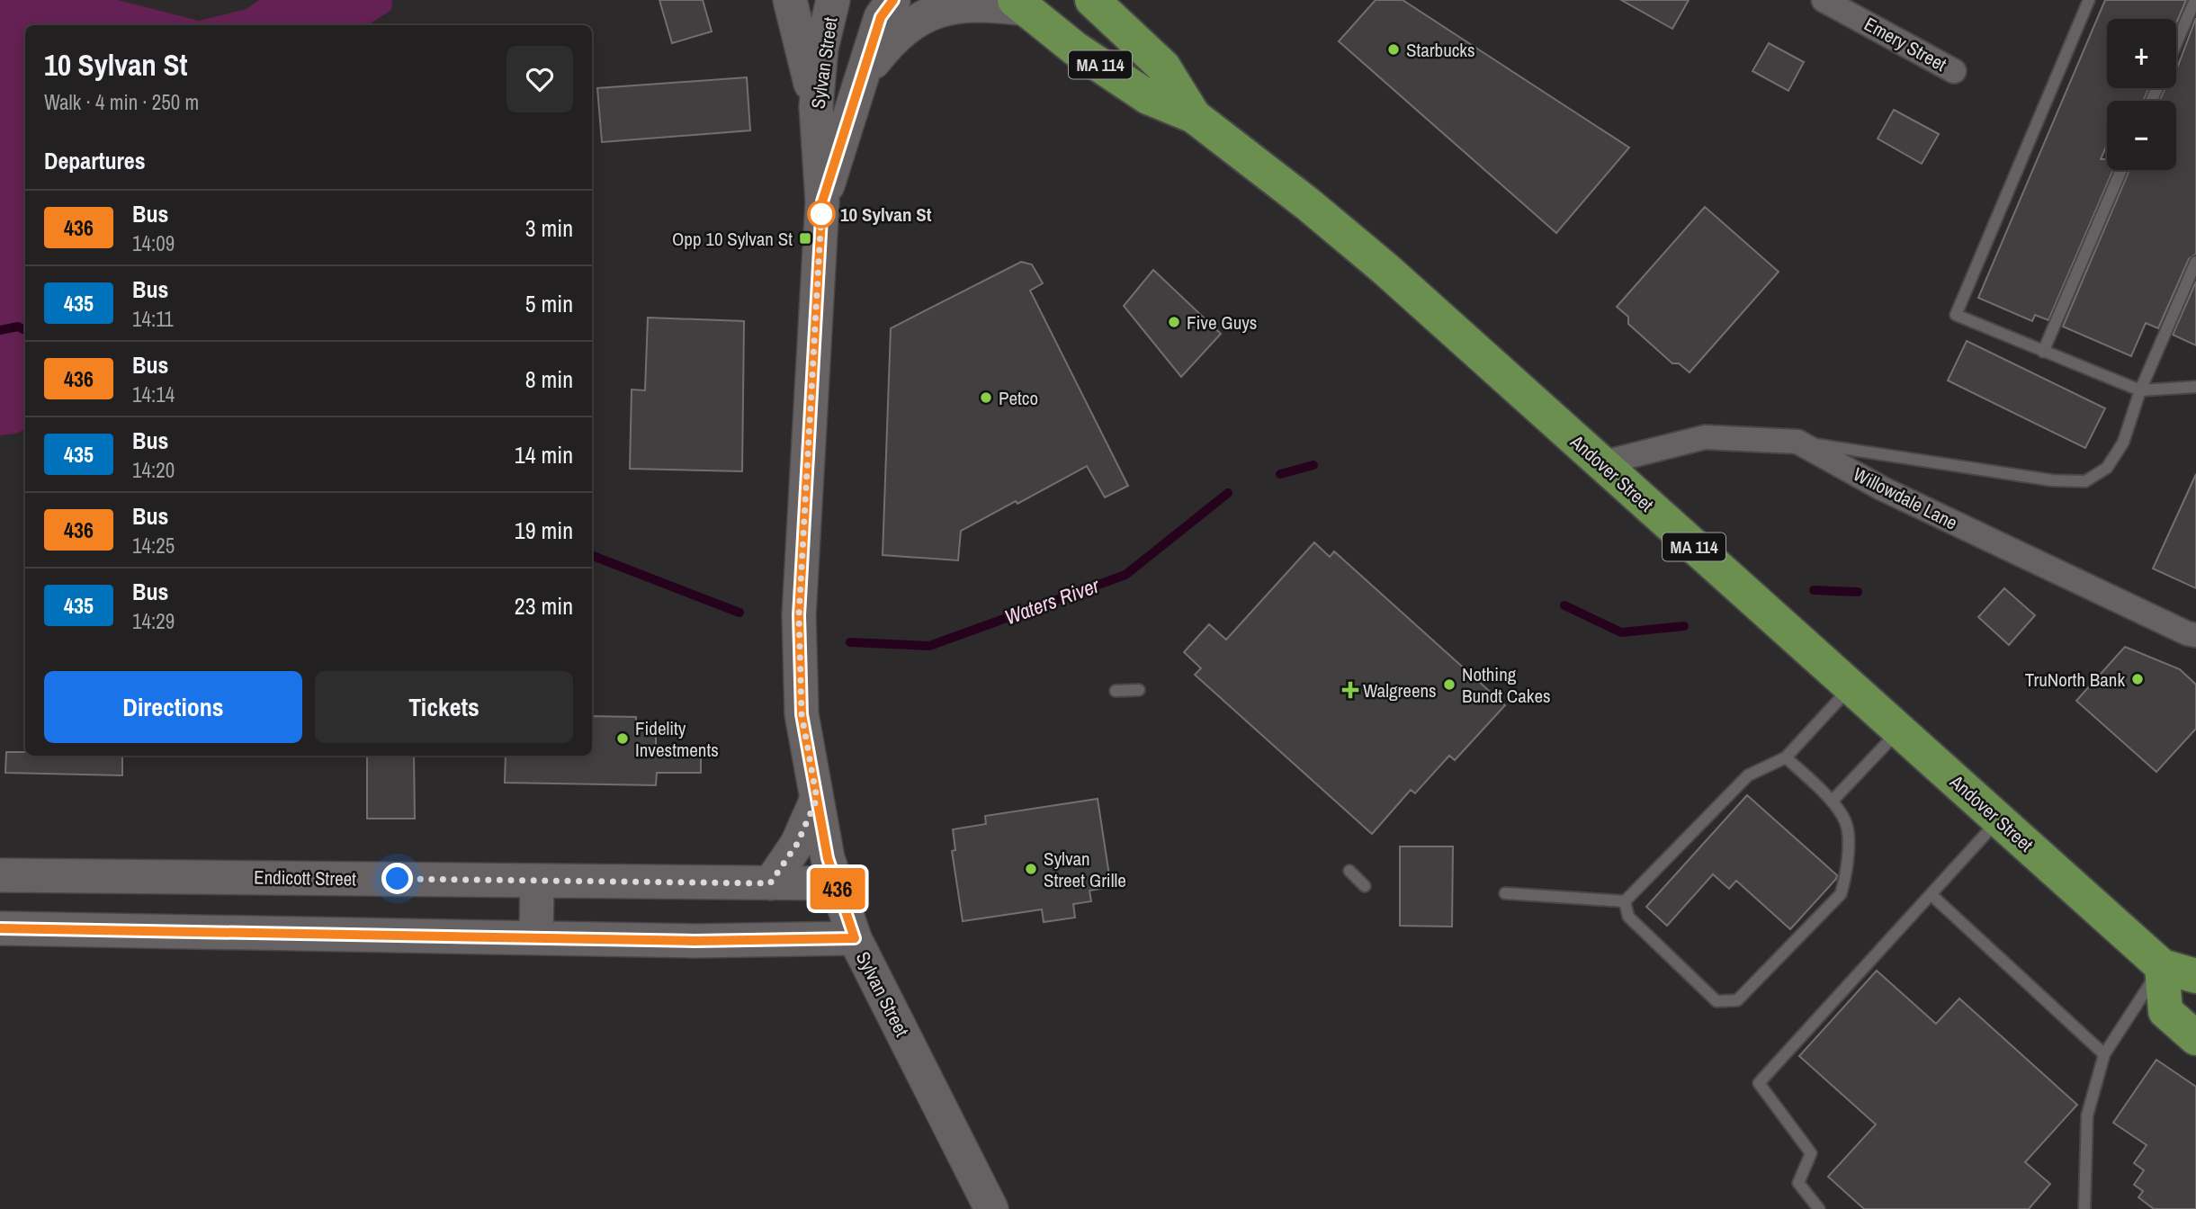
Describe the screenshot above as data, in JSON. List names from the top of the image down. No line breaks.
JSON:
{"streets":{"highway":["MA 114","Andover Street"],"main road":["Sylvan Street","Endicott Street"],"street":["Emery Street","Willowdale Lane"]},"crossings":[["Sylvan Street","Endicott Street"],["Andover Street","Willowdale Lane"]],"water":["Waters River"],"places":{"other":["Starbucks","10 Sylvan St","Five Guys","Petco","TruNorth Bank","Nothing Bundt Cakes","Fidelity Investments","Sylvan Street Grille"],"transit":["Opp 10 Sylvan St"],"health":["Walgreens"]},"lines":["bus line 436"],"page":{"on_map":"436","map_buttons":["+","−"],"heading":[["10 Sylvan St","Walk · 4 min · 250 m"],"Departures"],"list":[{"mark":"436","name":"Bus","note":"14:09","value":"3 min"},{"mark":"435","name":"Bus","note":"14:11","value":"5 min"},{"mark":"436","name":"Bus","note":"14:14","value":"8 min"},{"mark":"435","name":"Bus","note":"14:20","value":"14 min"},{"mark":"436","name":"Bus","note":"14:25","value":"19 min"},{"mark":"435","name":"Bus","note":"14:29","value":"23 min"}],"buttons":["Directions","Tickets"]}}
